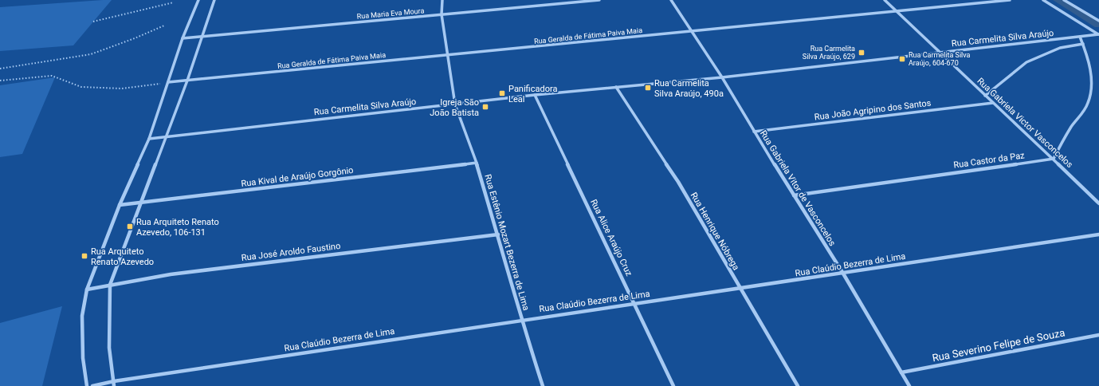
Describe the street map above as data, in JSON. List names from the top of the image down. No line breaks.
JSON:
{"streets":{"street":["Rua Maria Eva Moura","Rua Geralda de Fátima Paiva Maia","Rua Carmelita Silva Araújo","Rua João Agripino dos Santos","Rua Gabriela Victor Vasconcelos","Rua Castor da Paz","Rua Kival de Araújo Gorgônio","Rua Gabriela Vitor de Vasconcelos","Rua Henrique Nóbrega","Rua Alice Araújo Cruz","Rua Estênio Mozart Bezerra de Lima","Rua José Aroldo Faustino","Rua Claúdio Bezerra de Lima","Rua Severino Felipe de Souza"]},"crossings":[["Rua Maria Eva Moura","Rua Estênio Mozart Bezerra de Lima"],["Rua Geralda de Fátima Paiva Maia","Rua Gabriela Victor Vasconcelos"],["Rua Geralda de Fátima Paiva Maia","Rua Gabriela Vitor de Vasconcelos"],["Rua Geralda de Fátima Paiva Maia","Rua Estênio Mozart Bezerra de Lima"],["Rua Carmelita Silva Araújo","Rua Gabriela Victor Vasconcelos"],["Rua Carmelita Silva Araújo","Rua Gabriela Vitor de Vasconcelos"],["Rua Carmelita Silva Araújo","Rua Henrique Nóbrega"],["Rua Carmelita Silva Araújo","Rua Alice Araújo Cruz"],["Rua Carmelita Silva Araújo","Rua Estênio Mozart Bezerra de Lima"],["Rua João Agripino dos Santos","Rua Gabriela Victor Vasconcelos"],["Rua João Agripino dos Santos","Rua Gabriela Vitor de Vasconcelos"],["Rua Gabriela Victor Vasconcelos","Rua Castor da Paz"],["Rua Castor da Paz","Rua Gabriela Vitor de Vasconcelos"],["Rua Kival de Araújo Gorgônio","Rua Estênio Mozart Bezerra de Lima"],["Rua Gabriela Vitor de Vasconcelos","Rua Claúdio Bezerra de Lima"],["Rua Gabriela Vitor de Vasconcelos","Rua Severino Felipe de Souza"],["Rua Henrique Nóbrega","Rua Claúdio Bezerra de Lima"],["Rua Alice Araújo Cruz","Rua Claúdio Bezerra de Lima"],["Rua Estênio Mozart Bezerra de Lima","Rua José Aroldo Faustino"],["Rua Estênio Mozart Bezerra de Lima","Rua Claúdio Bezerra de Lima"]],"places":{"transit":["Rua Carmelita Silva Araújo, 629","Rua Carmelita Silva Araújo, 604-670","Rua Carmelita Silva Araújo, 490a","Panificadora Leal","Igreja São João Batista","Rua Arquiteto Renato Azevedo, 106-131","Rua Arquiteto Renato Azevedo"]}}
